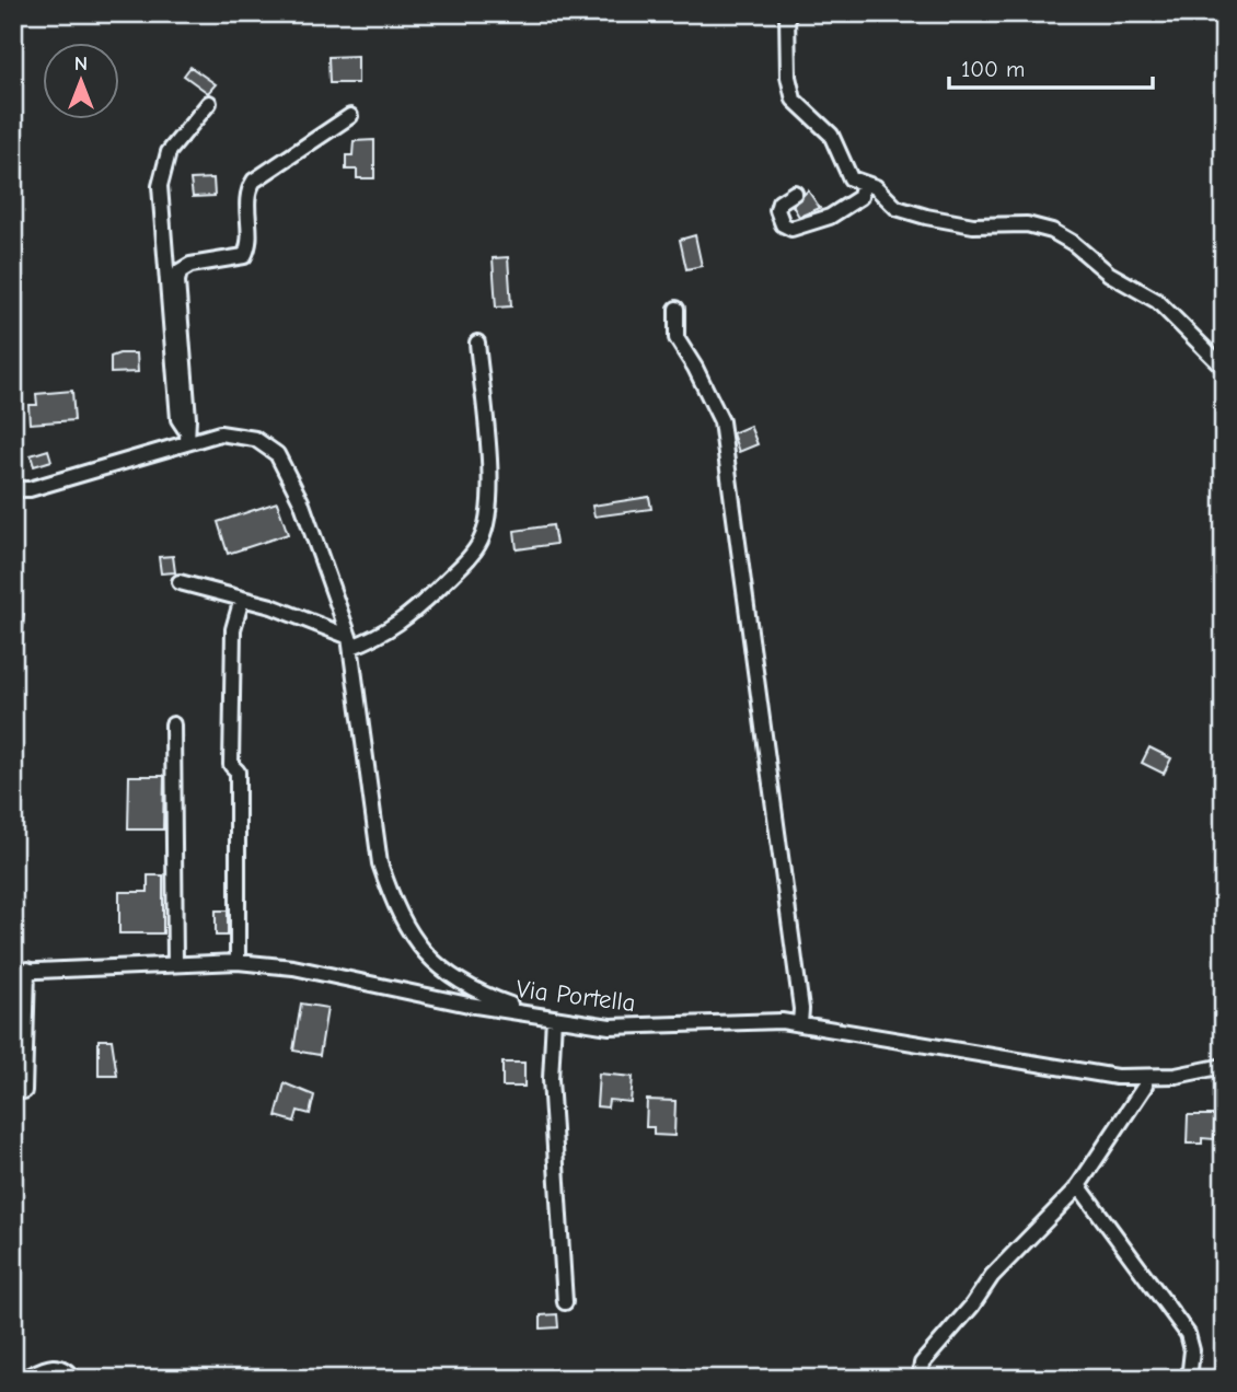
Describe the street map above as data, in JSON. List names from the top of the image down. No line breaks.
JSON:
{"streets":{"street":["Via Portella"]},"scale_bar":"100 m","north":"top"}
